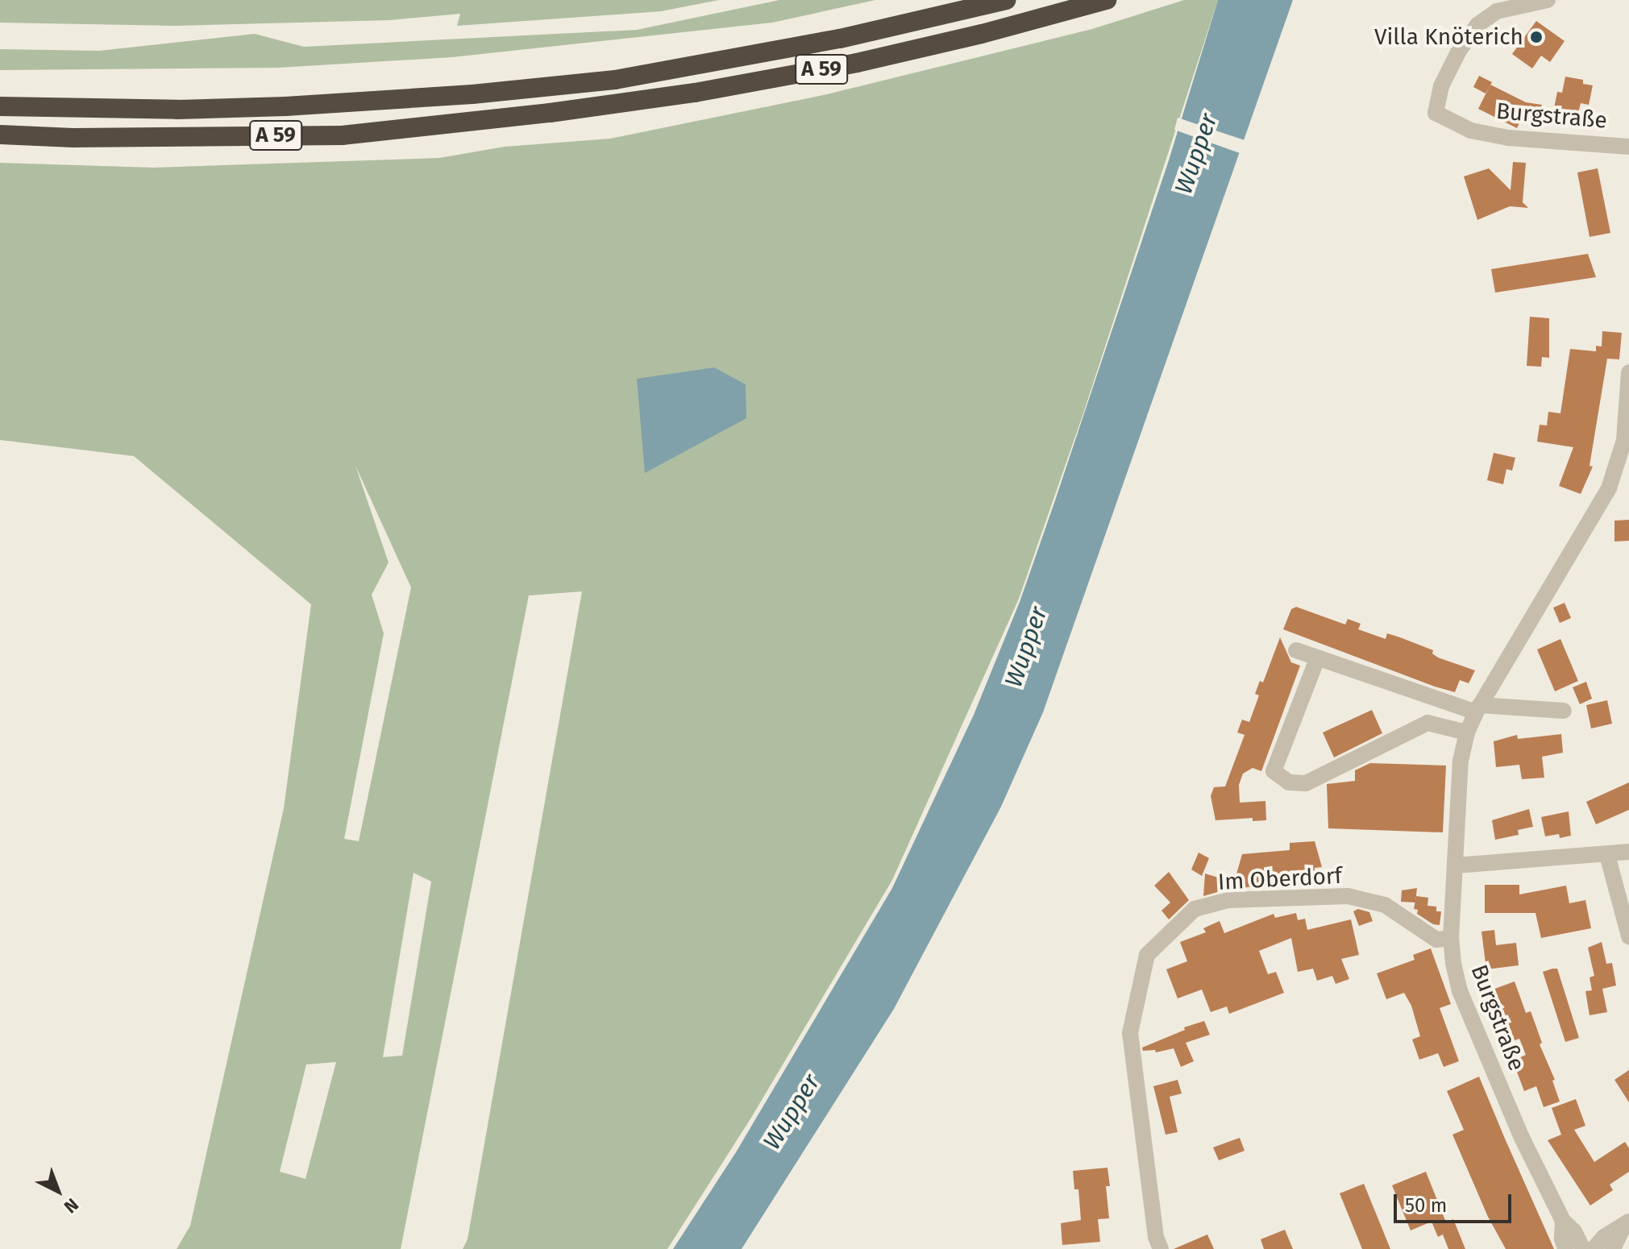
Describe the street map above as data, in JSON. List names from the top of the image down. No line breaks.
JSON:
{"streets":{"highway":["A 59"],"street":["Burgstraße","Im Oberdorf"]},"crossings":[["Burgstraße","Im Oberdorf"]],"water":["Wupper"],"places":["Villa Knöterich"],"scale_bar":"50 m","north":"bottom right"}
